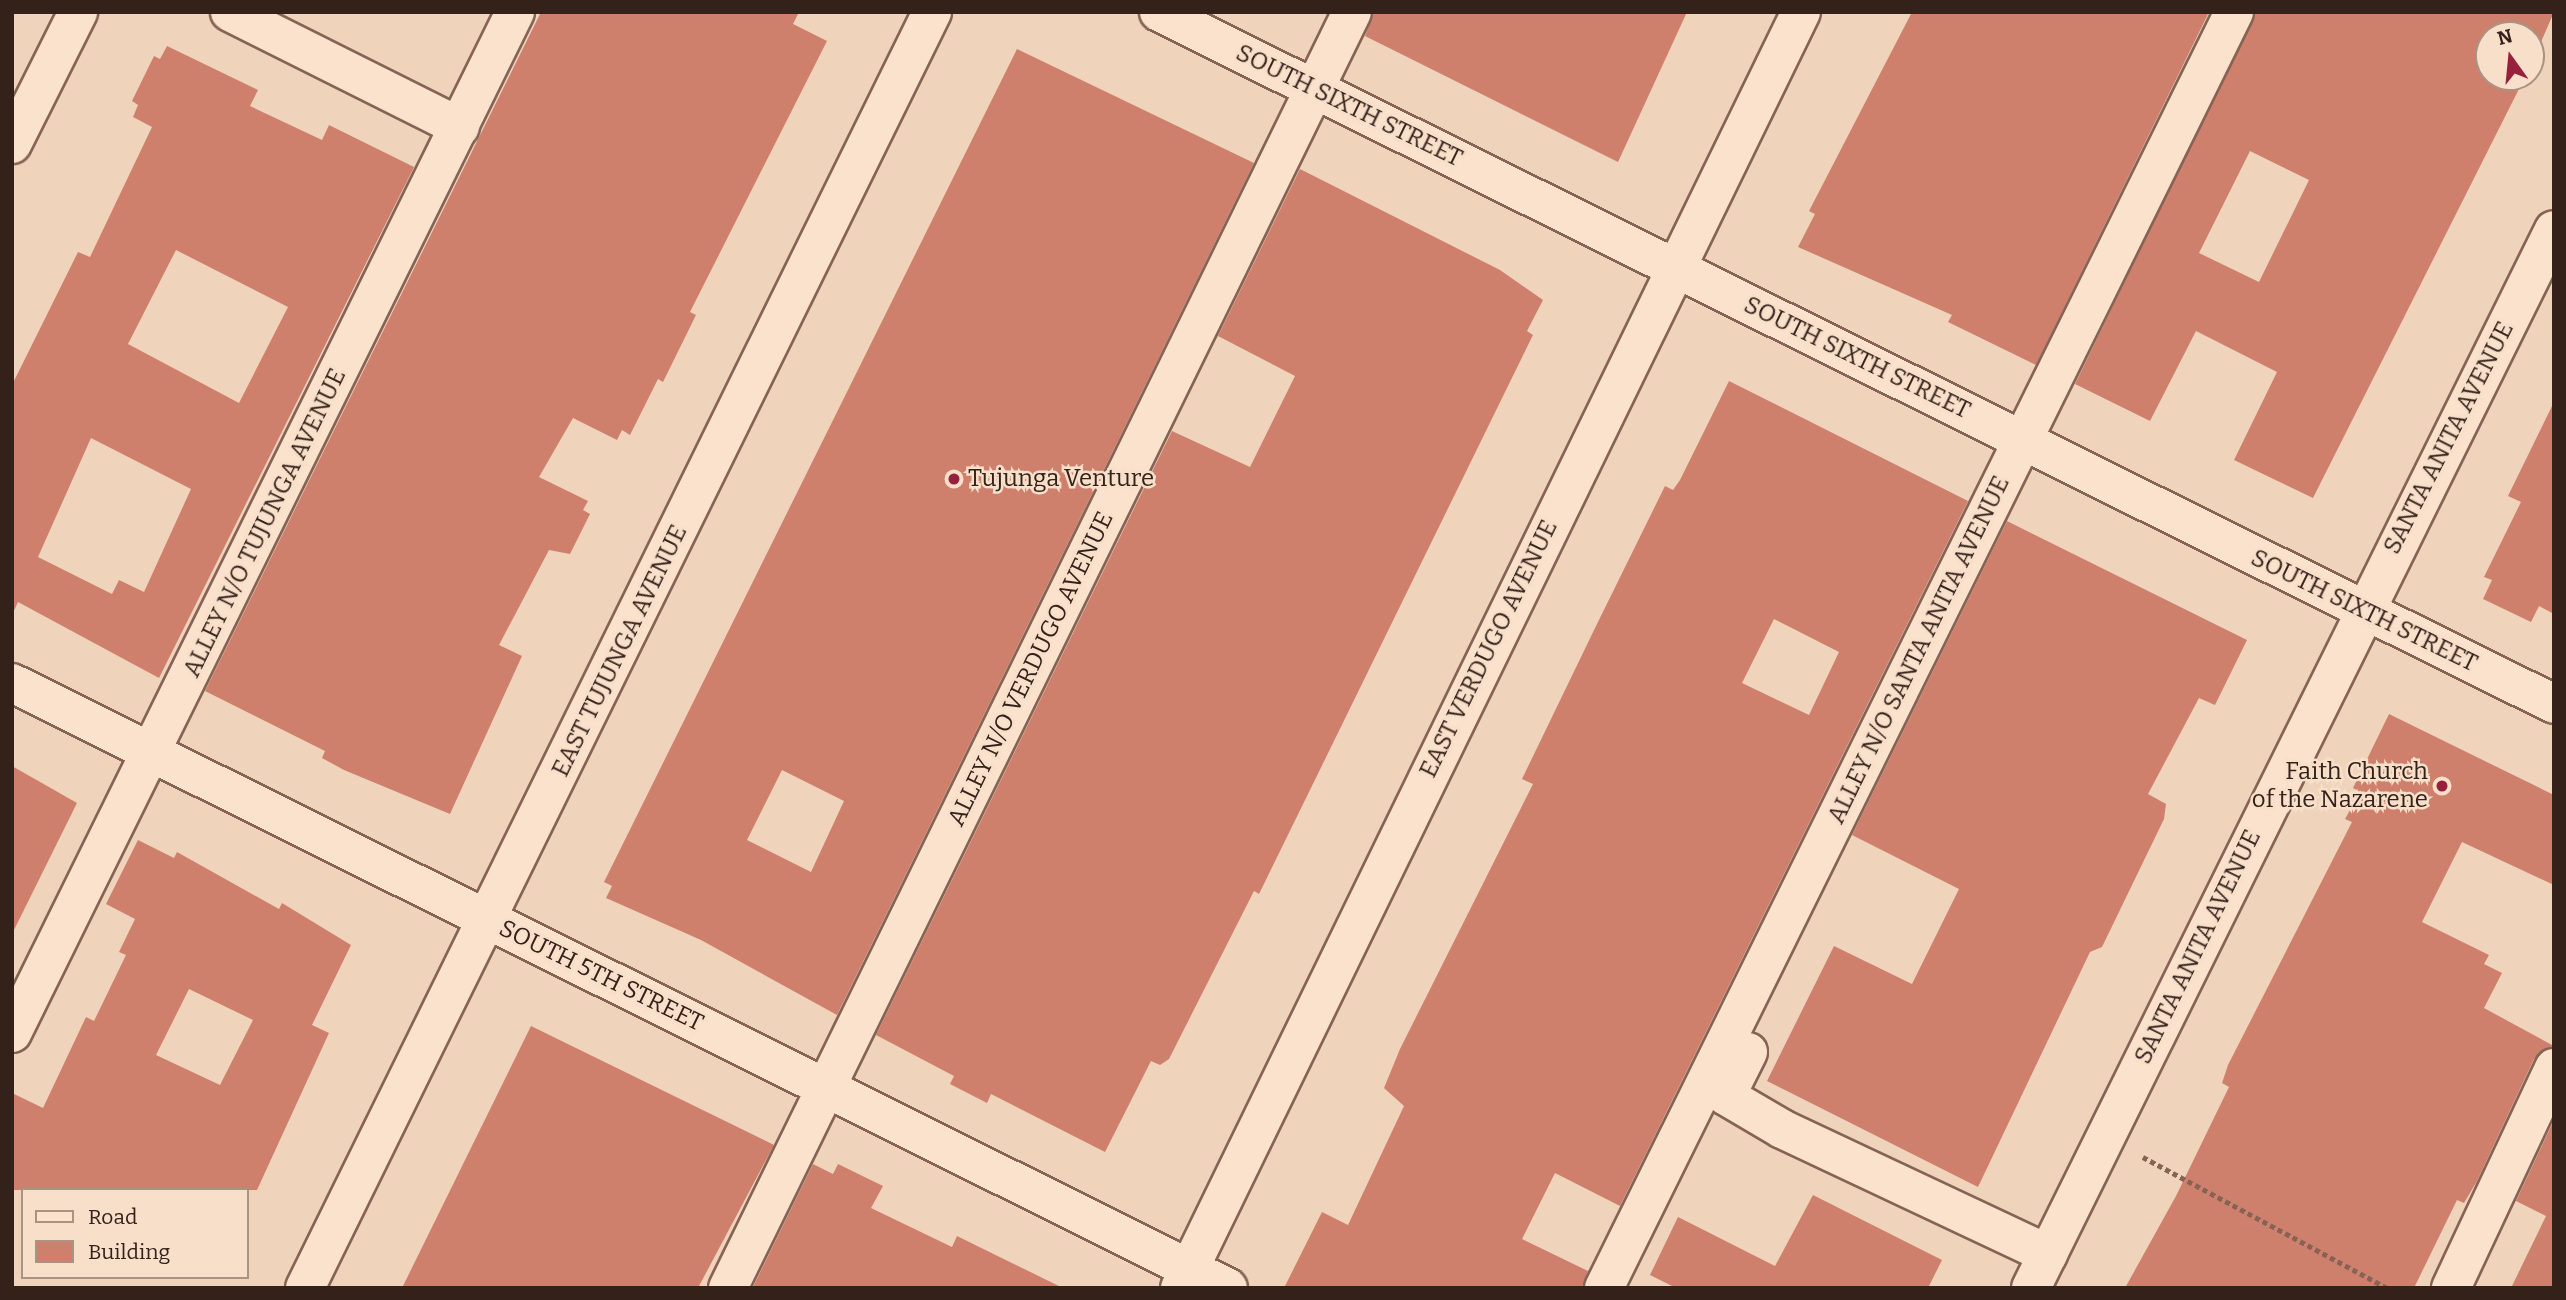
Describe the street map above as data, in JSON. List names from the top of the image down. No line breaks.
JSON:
{"streets":{"street":["SOUTH SIXTH STREET","SANTA ANITA AVENUE","ALLEY N/O TUJUNGA AVENUE","EAST VERDUGO AVENUE","ALLEY N/O SANTA ANITA AVENUE","EAST TUJUNGA AVENUE","ALLEY N/O VERDUGO AVENUE","SOUTH 5TH STREET"]},"crossings":[["SOUTH SIXTH STREET","SANTA ANITA AVENUE"],["SOUTH SIXTH STREET","EAST VERDUGO AVENUE"],["SOUTH SIXTH STREET","ALLEY N/O SANTA ANITA AVENUE"],["SOUTH SIXTH STREET","ALLEY N/O VERDUGO AVENUE"],["ALLEY N/O TUJUNGA AVENUE","SOUTH 5TH STREET"],["EAST VERDUGO AVENUE","SOUTH 5TH STREET"],["EAST TUJUNGA AVENUE","SOUTH 5TH STREET"],["ALLEY N/O VERDUGO AVENUE","SOUTH 5TH STREET"]],"places":["Tujunga Venture","Faith Church of the Nazarene"],"legend":["Road","Building"],"north":"top"}
